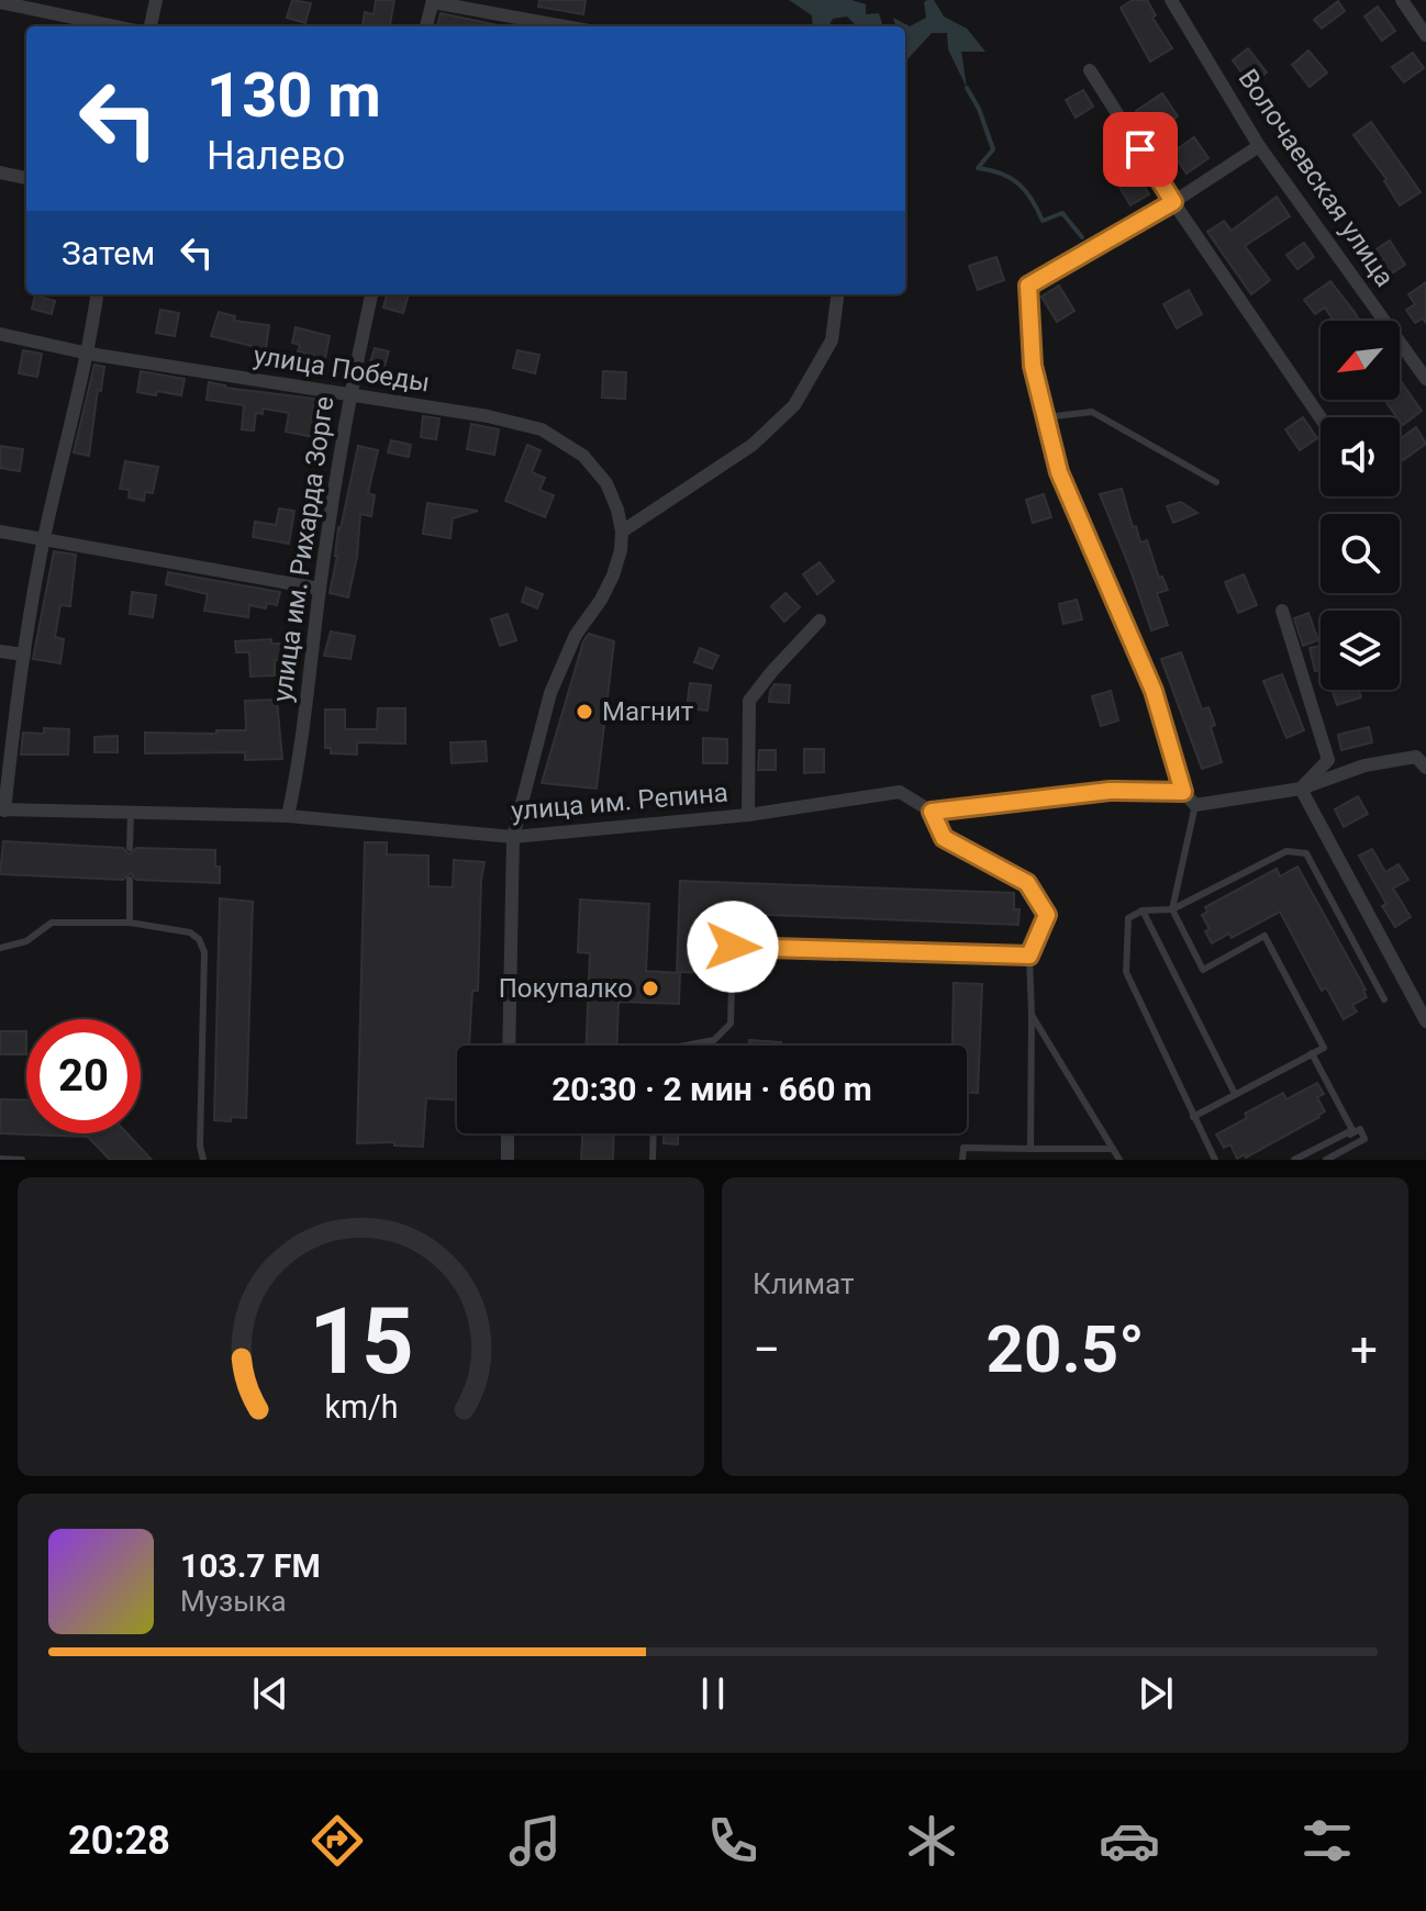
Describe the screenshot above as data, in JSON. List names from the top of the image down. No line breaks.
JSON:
{"streets":{"street":["Волочаевская улица","улица Победы","улица им. Рихарда Зорге","улица им. Репина"]},"crossings":[["улица Победы","улица им. Рихарда Зорге"],["улица им. Рихарда Зорге","улица им. Репина"]],"places":["Магнит","Покупалко"],"north":"bottom left","page":{"turn":["130 m","Налево"],"then":"Затем","limit":"20","trip":"20:30 · 2 мин · 660 m","tile":"Климат","heat":["−","20.5°","+"],"song":["103.7 FM","Музыка"],"tabs":"20:28","gauge":["15","km/h"]}}
